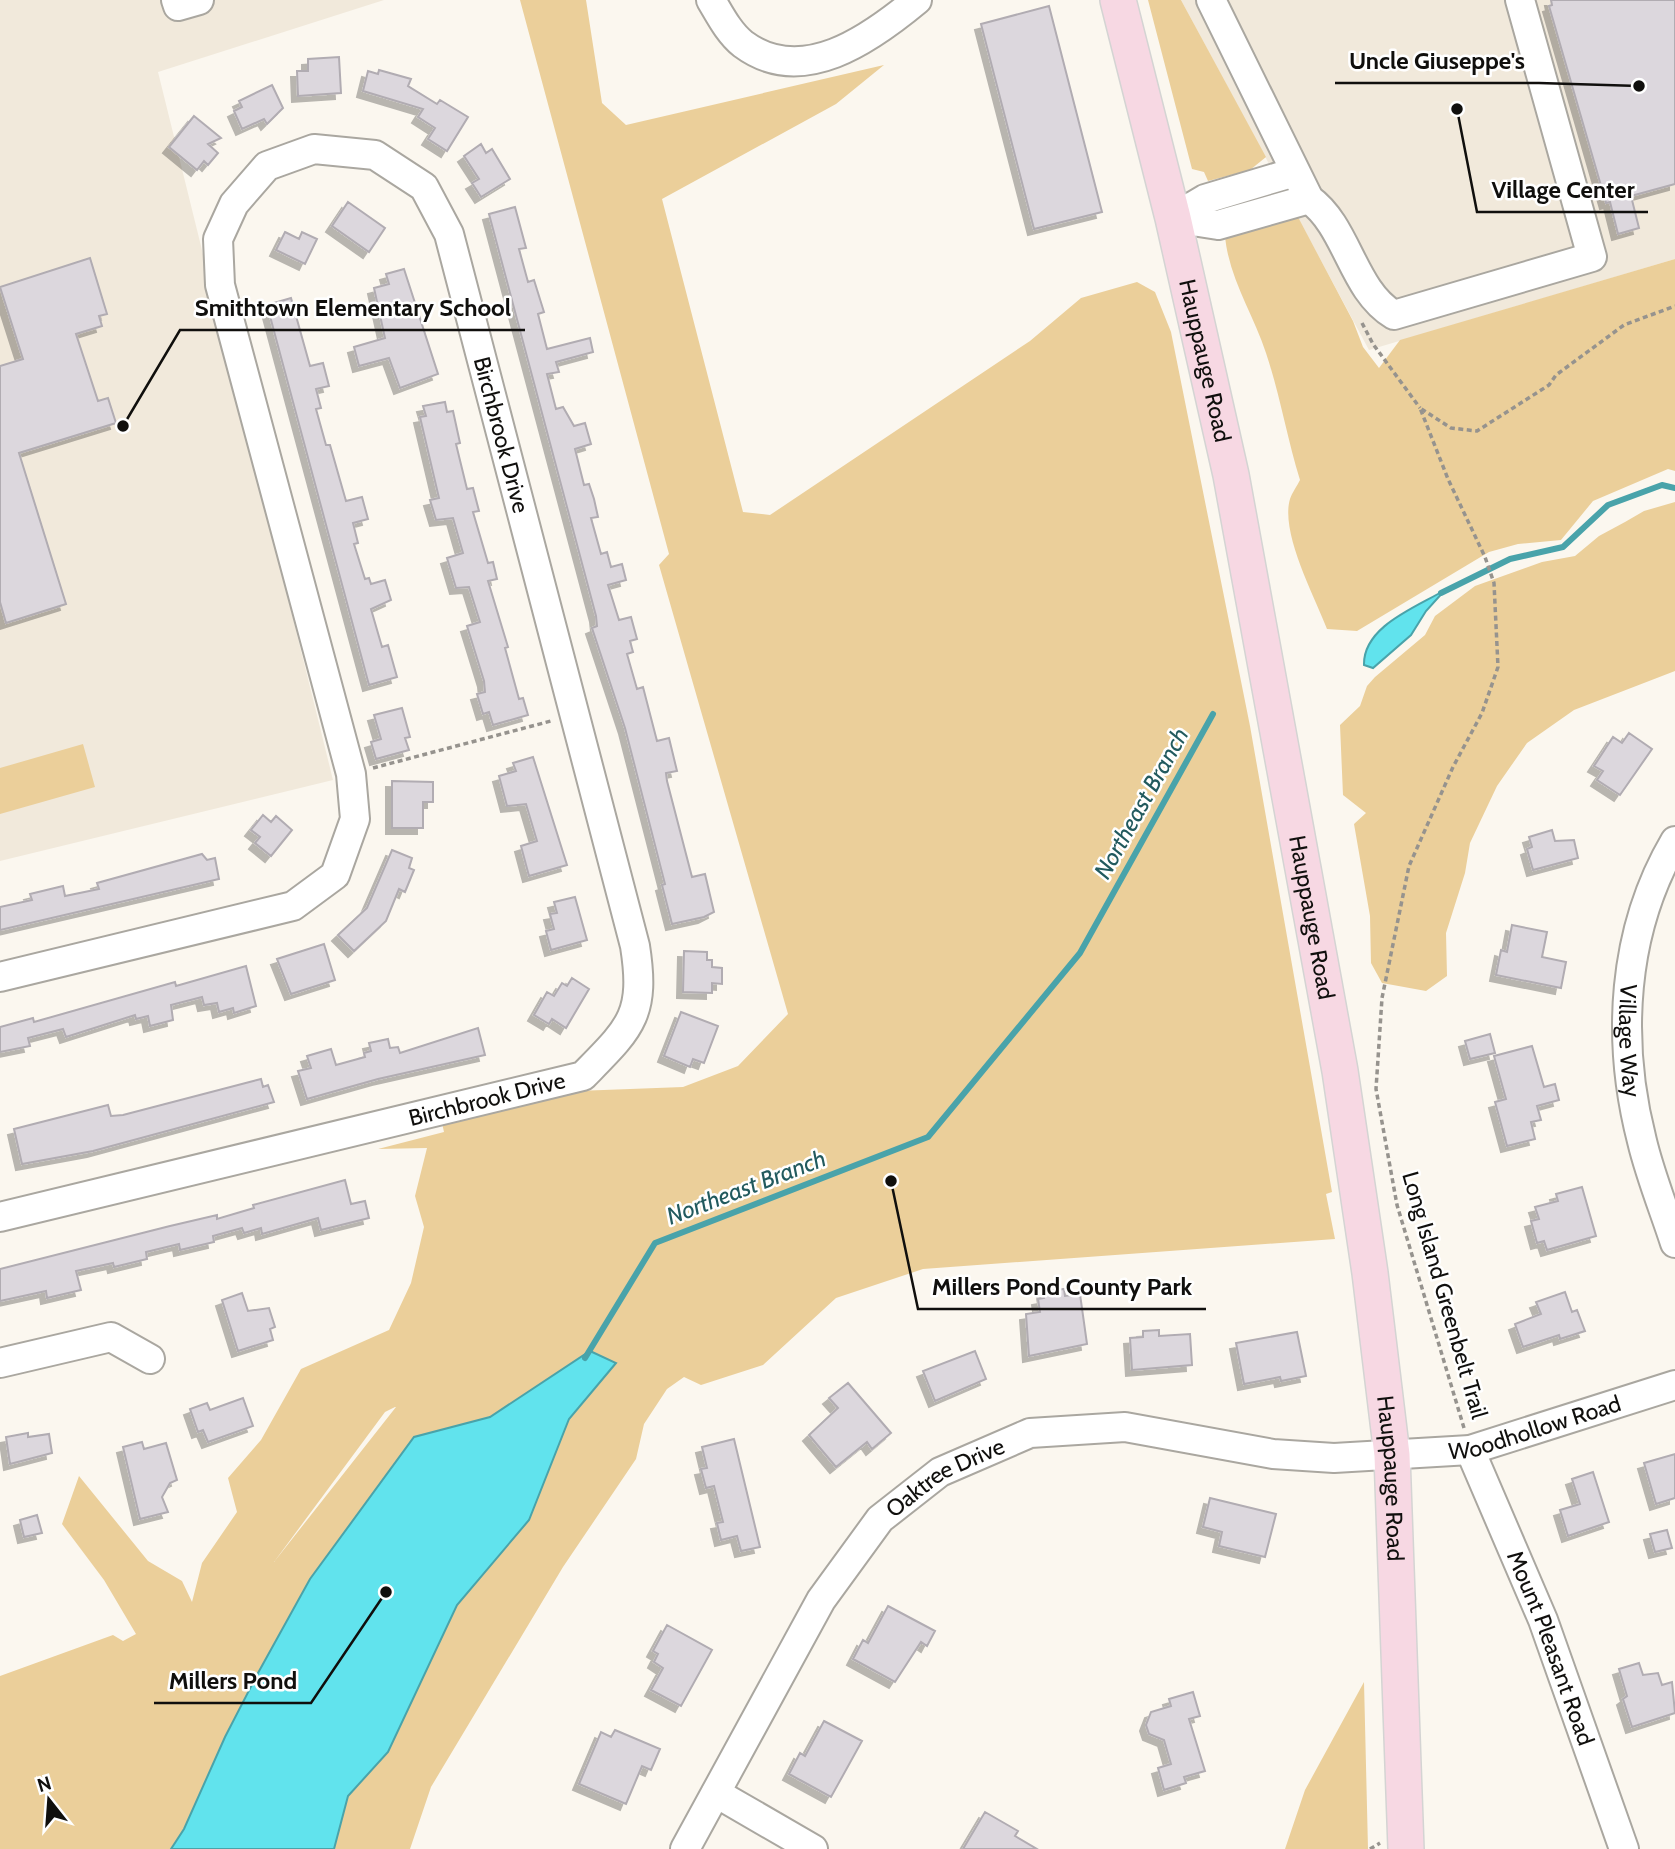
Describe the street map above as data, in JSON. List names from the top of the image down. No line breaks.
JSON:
{"streets":{"main road":["Hauppauge Road"],"street":["Birchbrook Drive","Village Way","Woodhollow Road","Oaktree Drive","Mount Pleasant Road"],"path":["Long Island Greenbelt Trail"]},"crossings":[["Hauppauge Road","Woodhollow Road"],["Hauppauge Road","Oaktree Drive"],["Long Island Greenbelt Trail","Woodhollow Road"],["Long Island Greenbelt Trail","Mount Pleasant Road"],["Woodhollow Road","Oaktree Drive"],["Woodhollow Road","Mount Pleasant Road"]],"water":["Northeast Branch"],"places":["Uncle Giuseppe's","Village Center","Smithtown Elementary School","Millers Pond County Park","Millers Pond"],"north":"top"}
